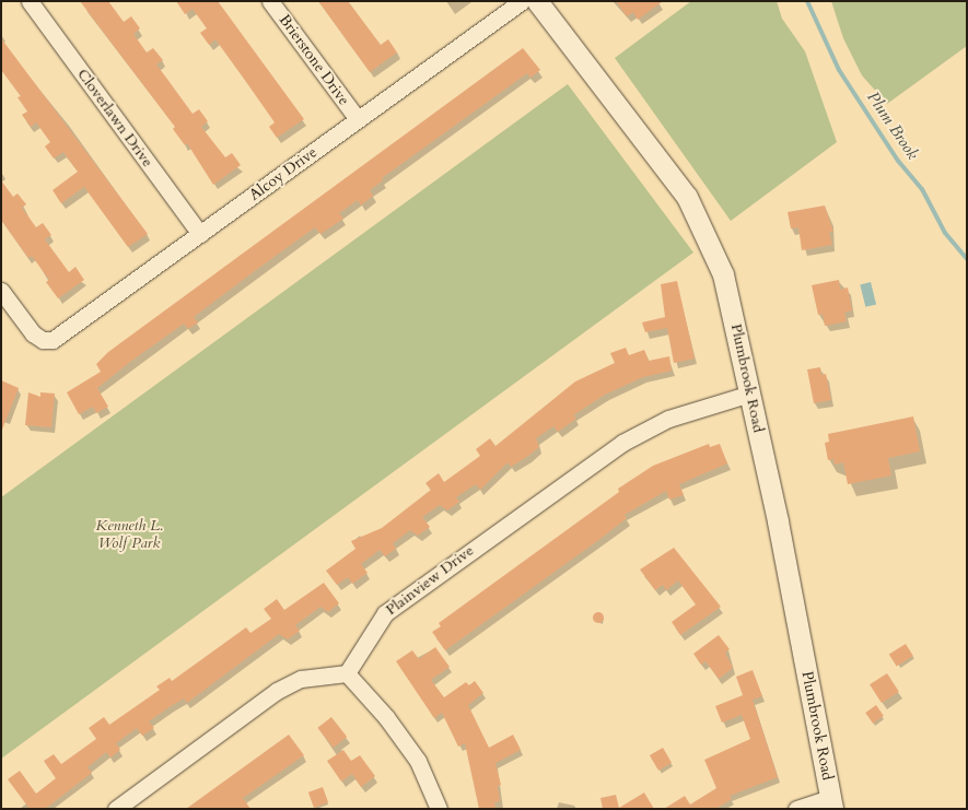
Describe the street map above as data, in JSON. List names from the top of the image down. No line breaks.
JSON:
{"streets":{"street":["Brierstone Drive","Cloverlawn Drive","Alcoy Drive","Plumbrook Road","Plainview Drive"]},"crossings":[["Brierstone Drive","Alcoy Drive"],["Cloverlawn Drive","Alcoy Drive"],["Plumbrook Road","Plainview Drive"]],"water":["Plum Brook"],"parks":["Kenneth L. Wolf Park"]}
